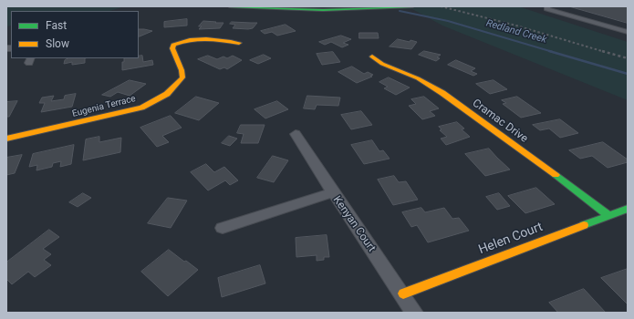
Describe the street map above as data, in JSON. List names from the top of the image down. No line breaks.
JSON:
{"streets":{"street":["Eugenia Terrace","Cramac Drive","Kenyan Court","Helen Court"]},"crossings":[["Cramac Drive","Helen Court"],["Kenyan Court","Helen Court"]],"water":["Redland Creek"],"legend":["Fast","Slow"]}
